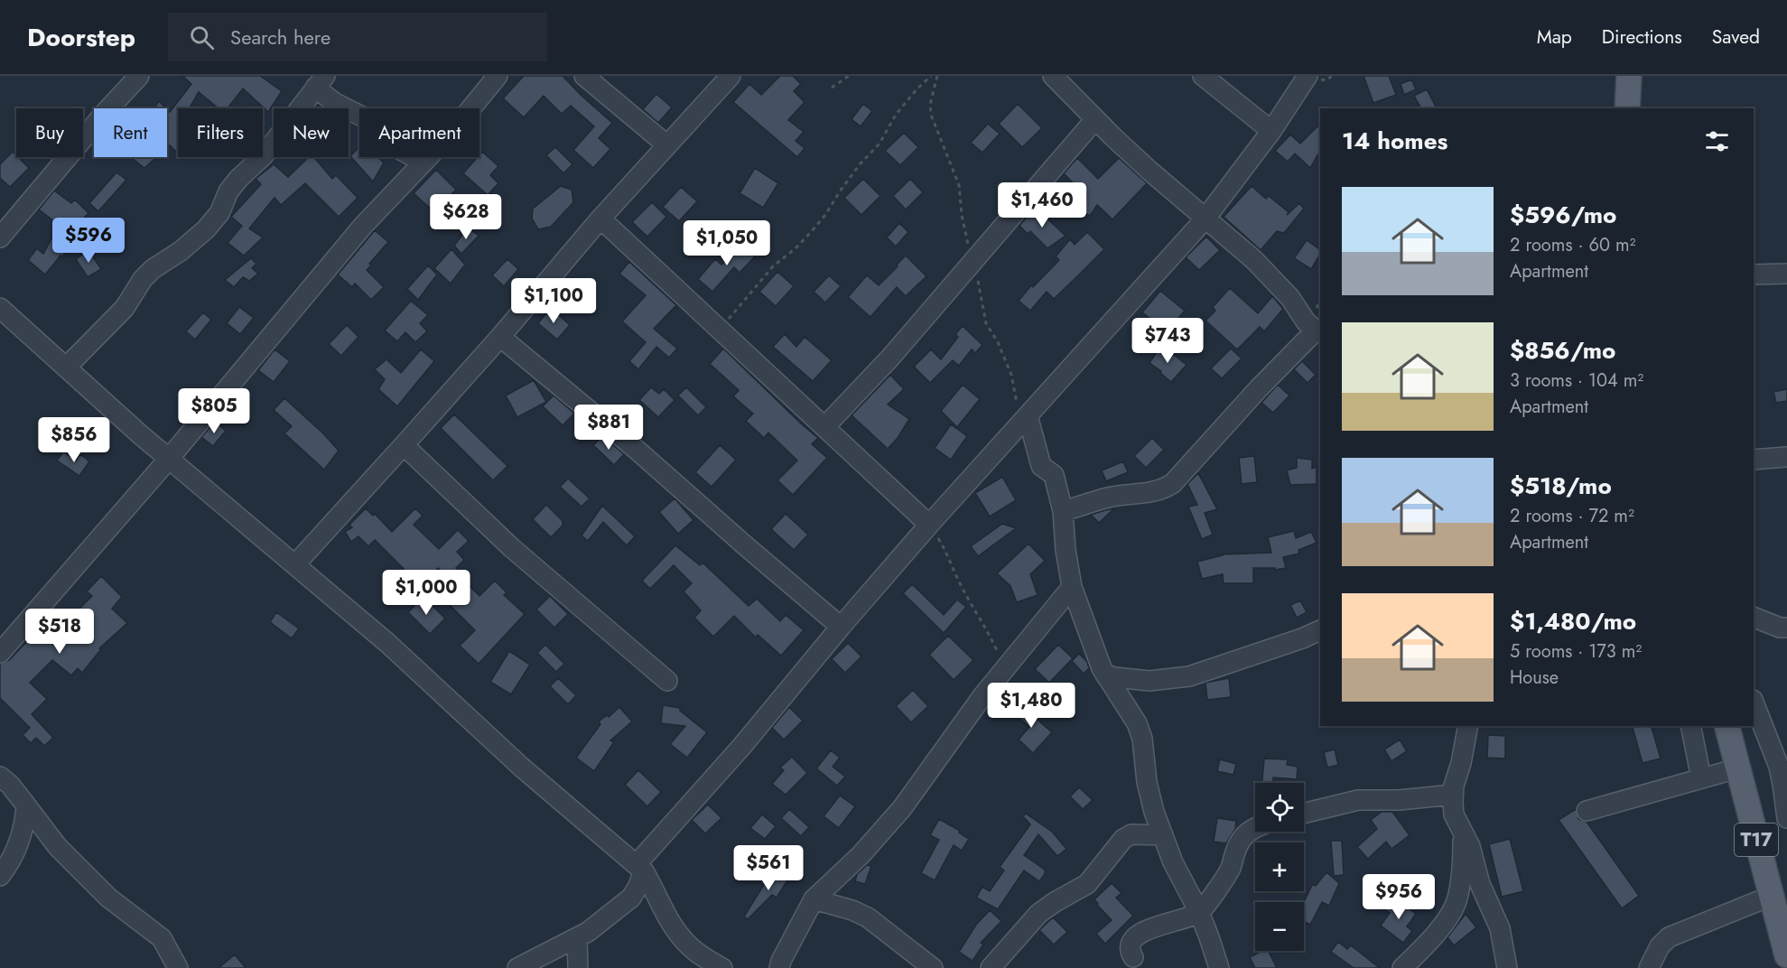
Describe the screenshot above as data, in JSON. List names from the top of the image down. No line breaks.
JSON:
{"streets":{"main road":["T17"]},"page":{"header":"Doorstep","search":"Search here","nav":["Map","Directions","Saved"],"chip":["Buy","Rent","Filters","New","Apartment"],"heading":"14 homes","list":[{"name":"$596/mo","note":"2 rooms · 60 m² · Apartment"},{"name":"$856/mo","note":"3 rooms · 104 m² · Apartment"},{"name":"$518/mo","note":"2 rooms · 72 m² · Apartment"},{"name":"$1,480/mo","note":"5 rooms · 173 m² · House"}],"price":["$1,460","$628","$596","$1,050","$1,100","$743","$805","$881","$856","$1,000","$518","$1,480","$561","$956"],"map_buttons":["+","−"]}}
